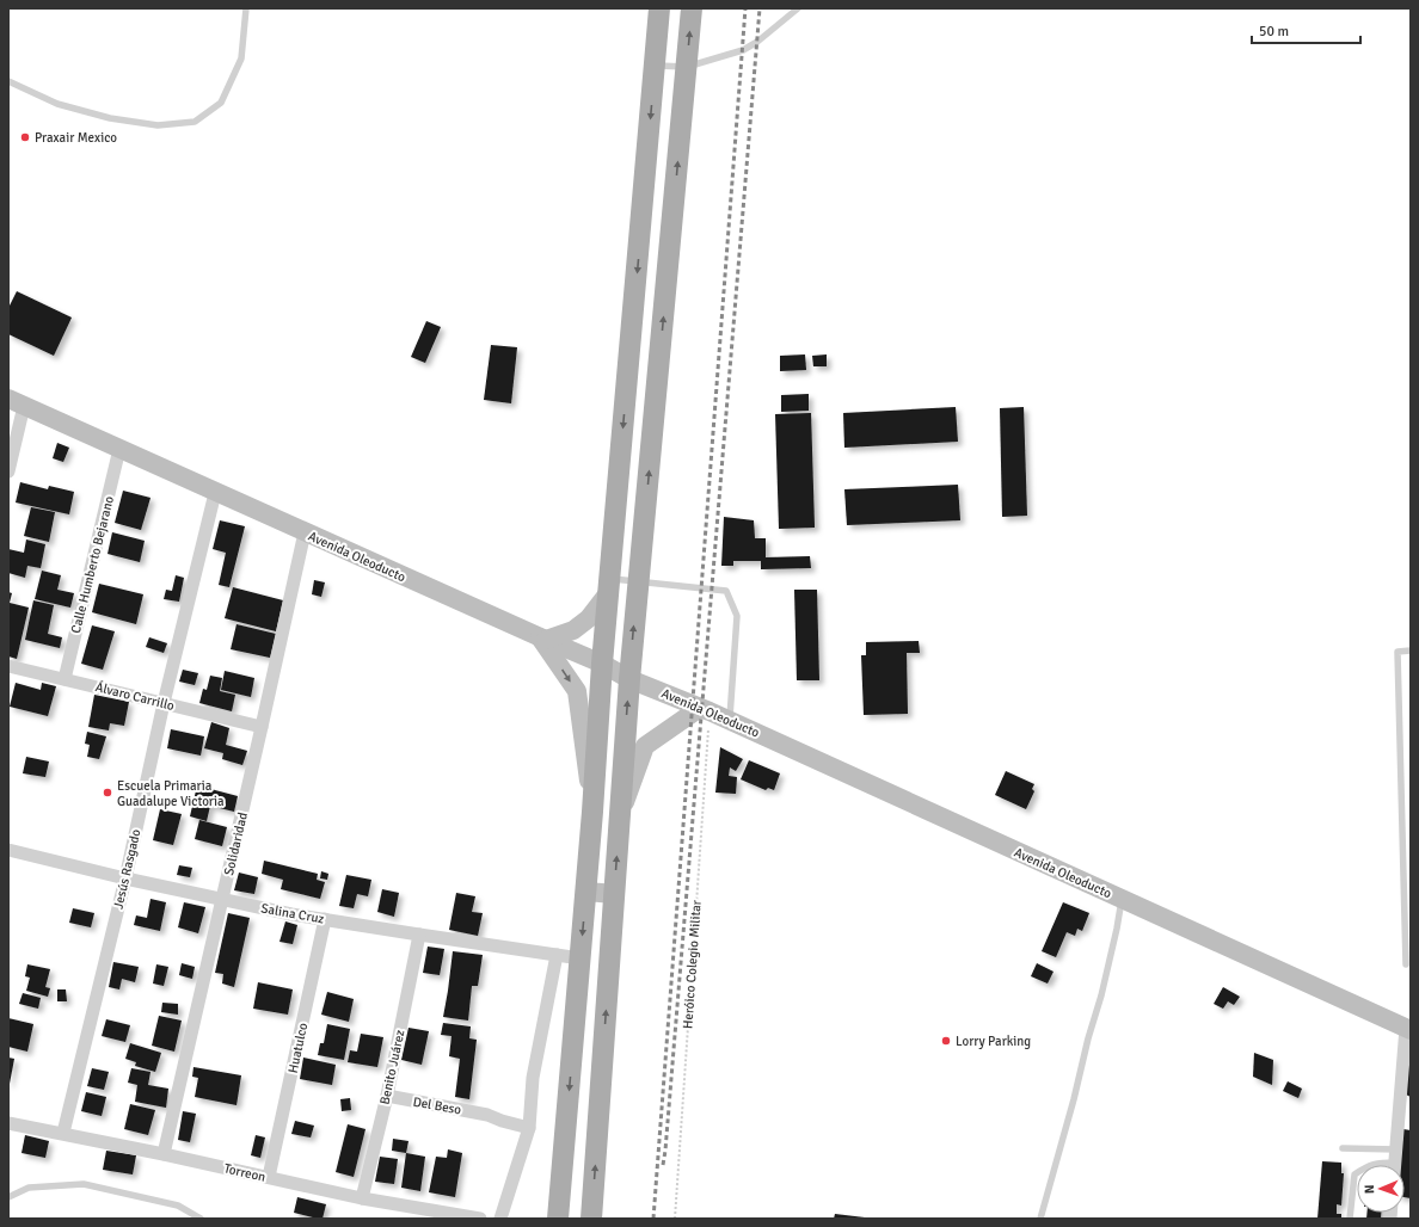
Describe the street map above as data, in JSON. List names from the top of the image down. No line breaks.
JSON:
{"streets":{"main road":["Avenida Oleoducto"],"street":["Calle Humberto Bejarano","Álvaro Carrillo","Solidaridad","Jesús Rasgado","Salina Cruz","Huatulco","Benito Juárez","Del Beso","Torreon"],"path":["Heróico Colegio Militar"]},"crossings":[["Avenida Oleoducto","Calle Humberto Bejarano"],["Avenida Oleoducto","Solidaridad"],["Avenida Oleoducto","Jesús Rasgado"],["Avenida Oleoducto","Heróico Colegio Militar"],["Calle Humberto Bejarano","Álvaro Carrillo"],["Álvaro Carrillo","Solidaridad"],["Álvaro Carrillo","Jesús Rasgado"],["Solidaridad","Salina Cruz"],["Solidaridad","Torreon"],["Jesús Rasgado","Salina Cruz"],["Jesús Rasgado","Torreon"],["Salina Cruz","Huatulco"],["Salina Cruz","Benito Juárez"],["Huatulco","Torreon"],["Benito Juárez","Del Beso"],["Benito Juárez","Torreon"]],"places":["Praxair Mexico","Escuela Primaria Guadalupe Victoria","Lorry Parking"],"scale_bar":"50 m","north":"left"}
